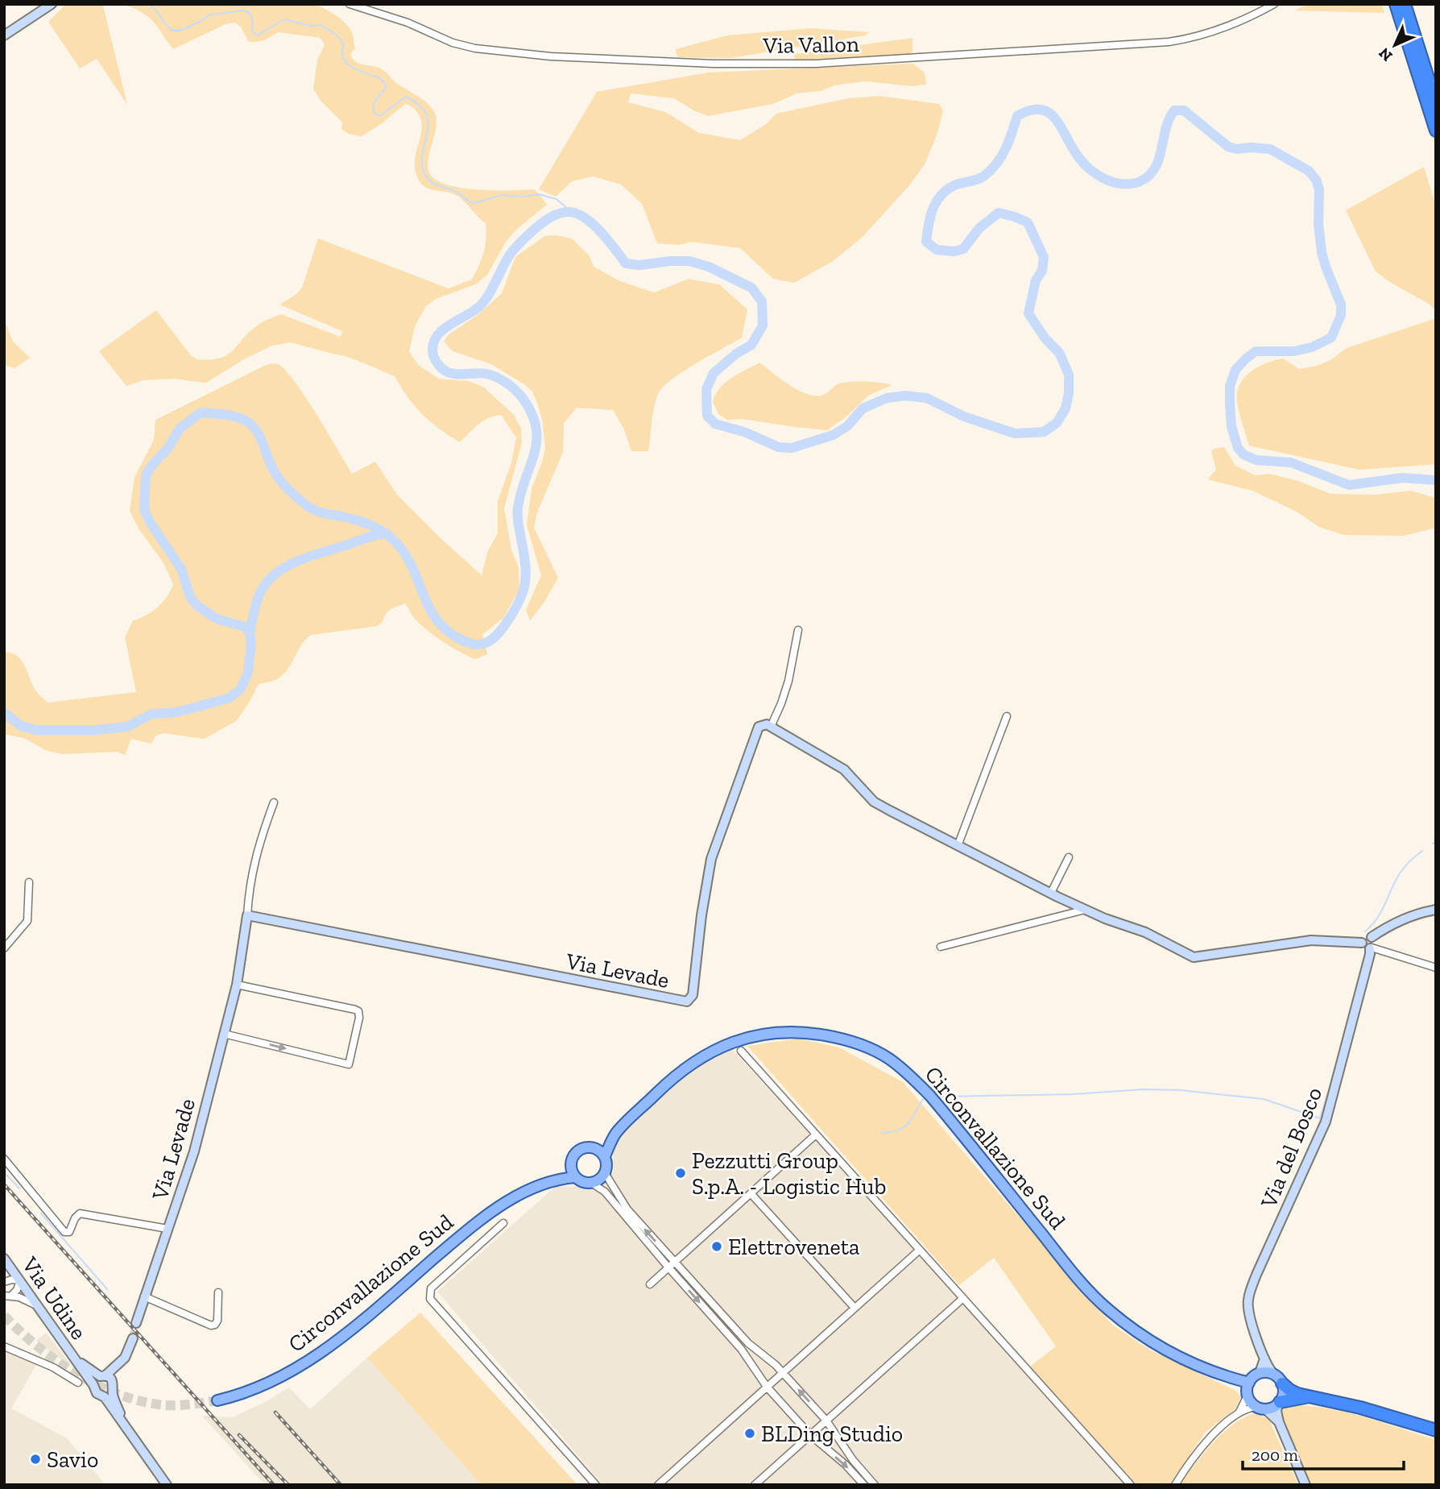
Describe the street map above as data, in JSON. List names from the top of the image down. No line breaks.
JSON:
{"streets":{"main road":["Circonvallazione Sud"],"street":["Via Vallon","Via Levade","Via del Bosco","Via Udine"]},"crossings":[["Circonvallazione Sud","Via del Bosco"]],"places":["Pezzutti Group S.p.A. - Logistic Hub","Elettroveneta","BLDing Studio","Savio"],"scale_bar":"200 m","north":"bottom left"}
